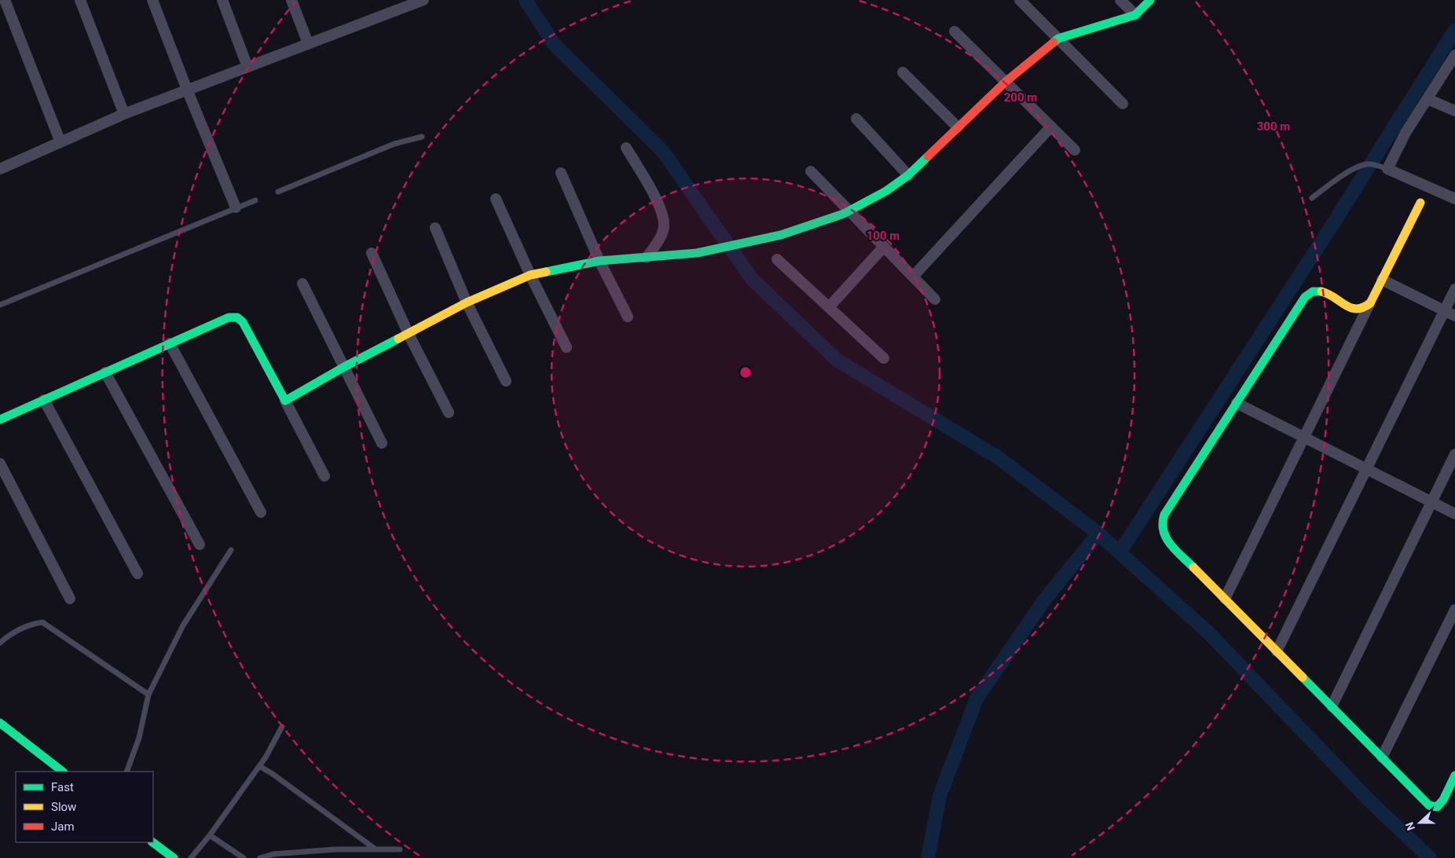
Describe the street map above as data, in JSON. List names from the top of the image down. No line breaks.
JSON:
{"legend":["Fast","Slow","Jam"],"north":"left","rings":["200 m","300 m","100 m"]}
